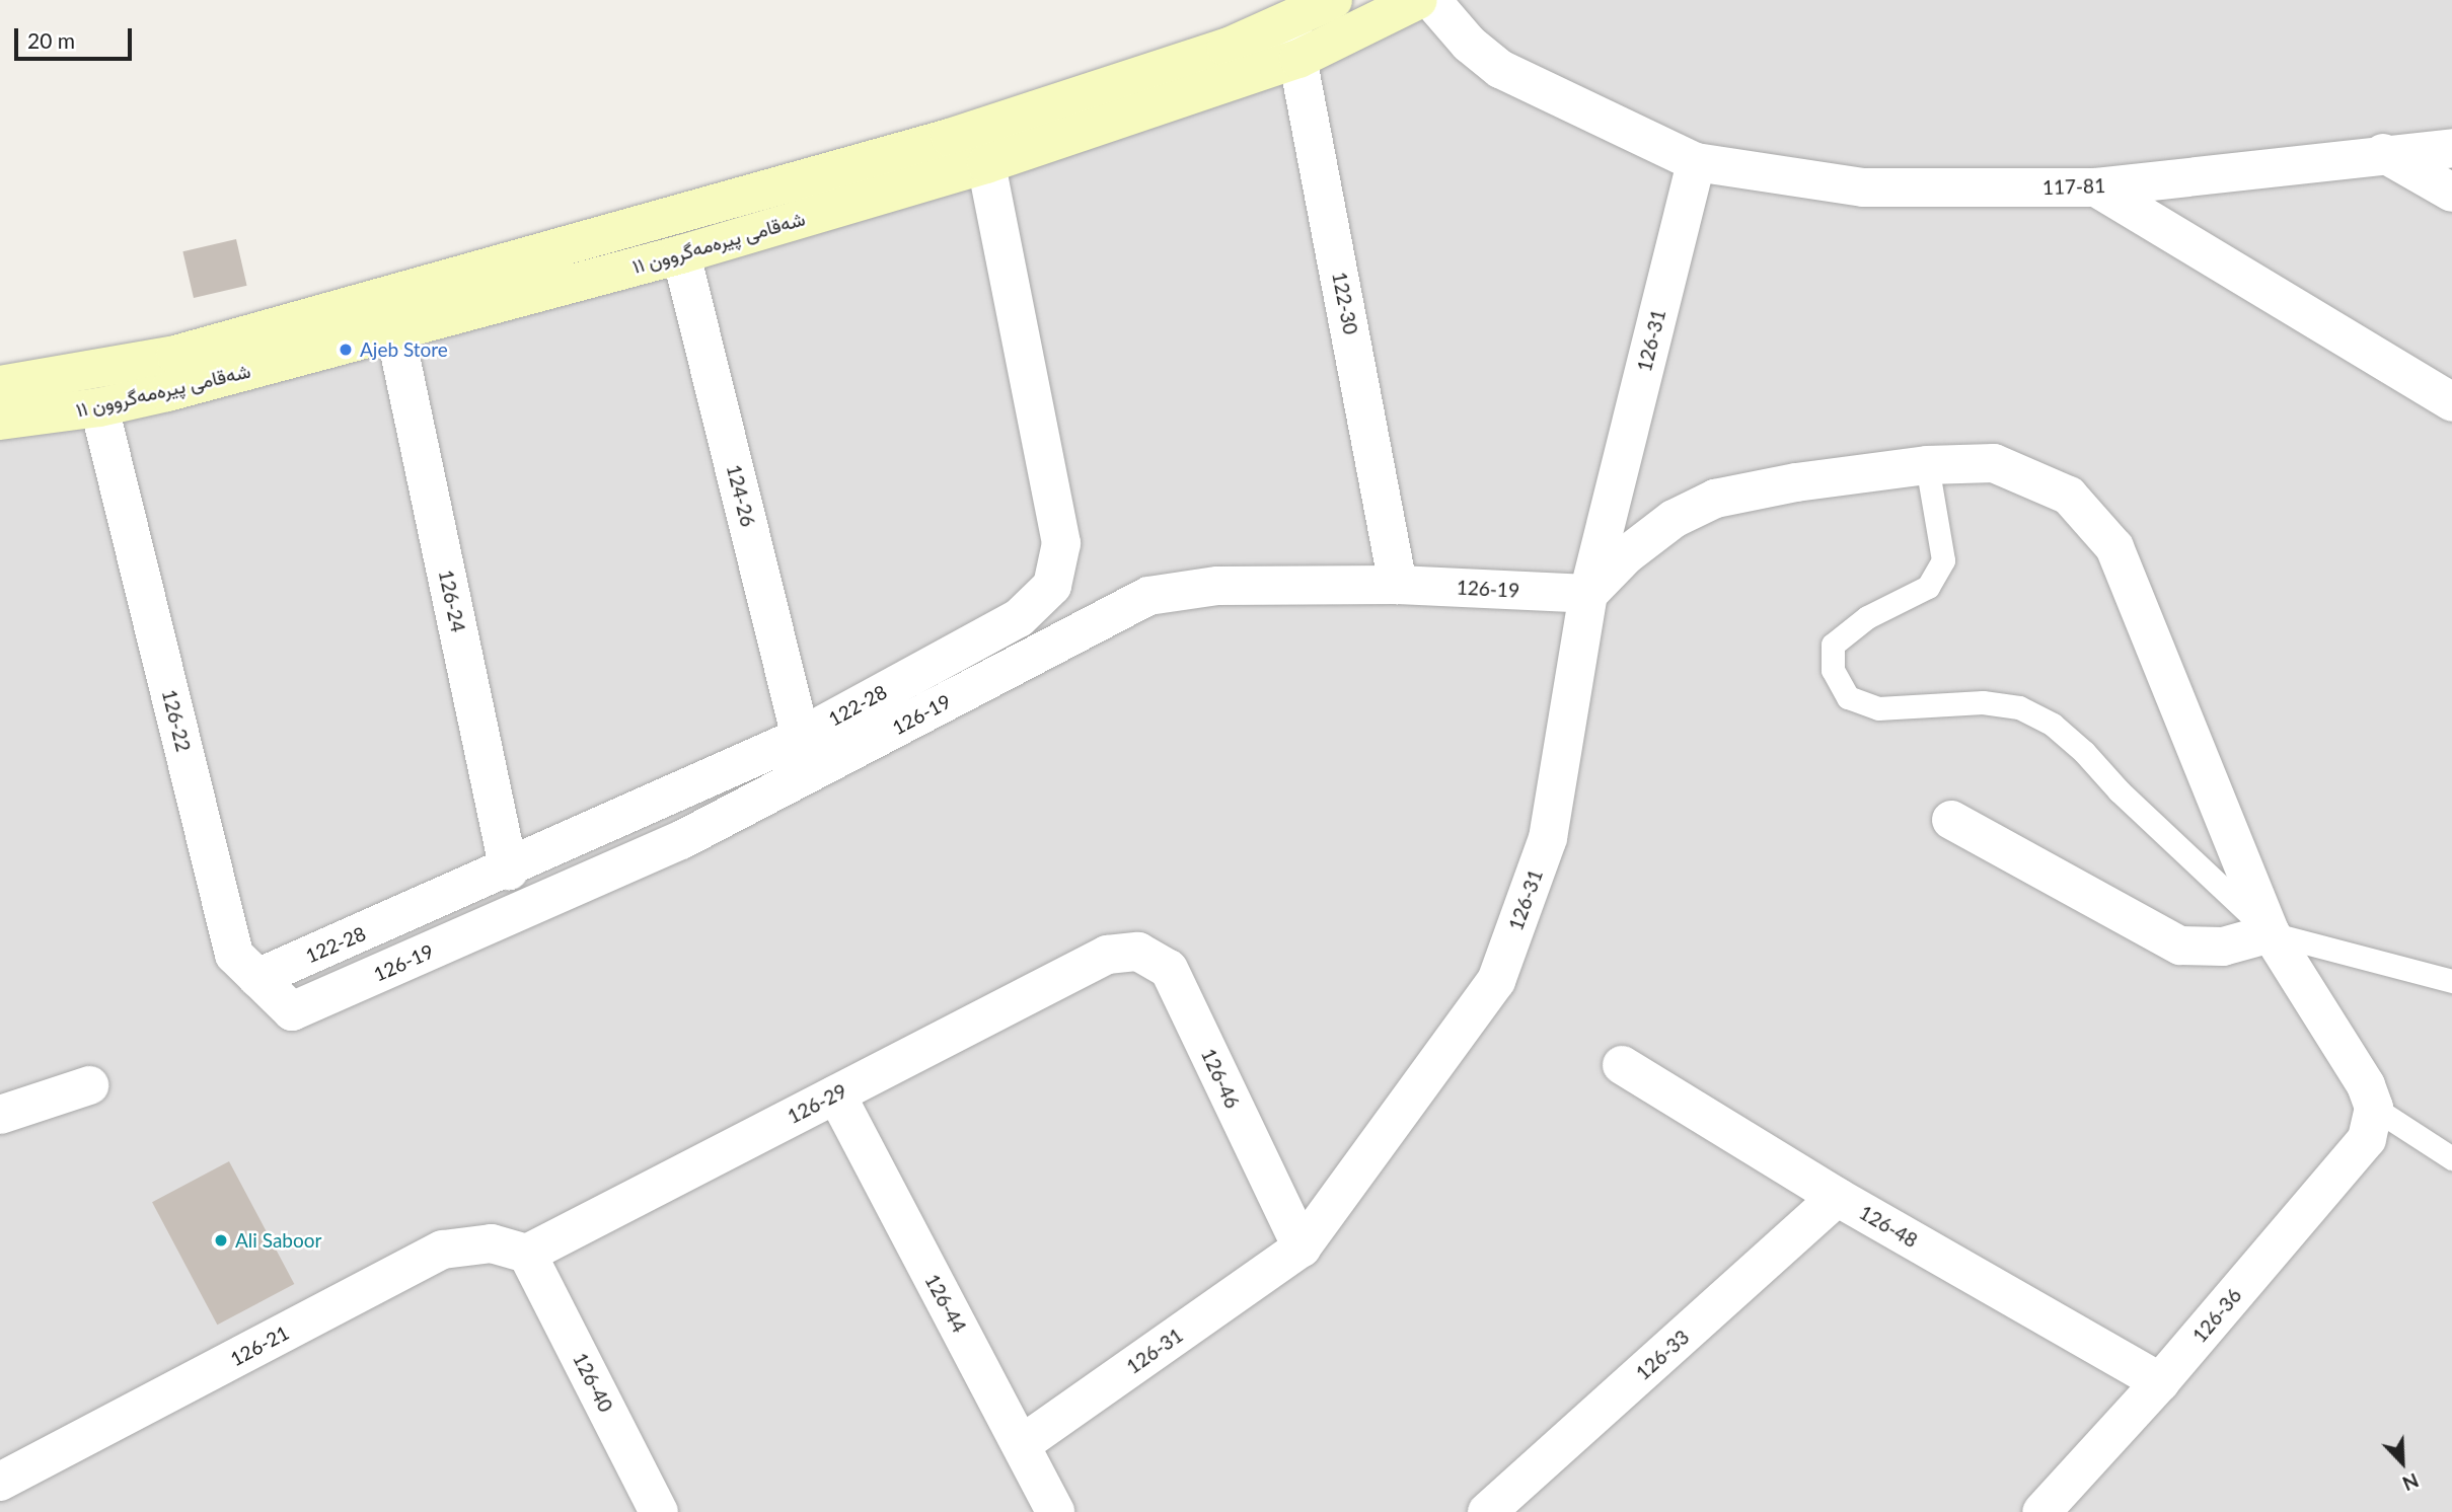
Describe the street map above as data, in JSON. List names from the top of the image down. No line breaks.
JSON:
{"streets":{"main road":["شەقامی پیرەمەگروون ١١"],"street":["117-81","122-30","126-31","124-26","126-19","126-24","122-28","126-22","126-46","126-29","126-48","126-44","126-36","126-21","126-33","126-40"]},"crossings":[["117-81","126-31"],["شەقامی پیرەمەگروون ١١","122-30"],["شەقامی پیرەمەگروون ١١","124-26"],["شەقامی پیرەمەگروون ١١","126-24"],["شەقامی پیرەمەگروون ١١","122-28"],["شەقامی پیرەمەگروون ١١","126-22"],["122-30","126-19"],["126-31","126-19"],["126-31","126-46"],["126-31","126-44"],["124-26","122-28"],["126-19","126-22"],["126-24","122-28"],["122-28","126-22"],["126-46","126-29"],["126-29","126-44"],["126-29","126-21"],["126-29","126-40"],["126-48","126-36"],["126-48","126-33"],["126-21","126-40"]],"places":["Ajeb Store","Ali Saboor"],"scale_bar":"20 m","north":"bottom right"}
